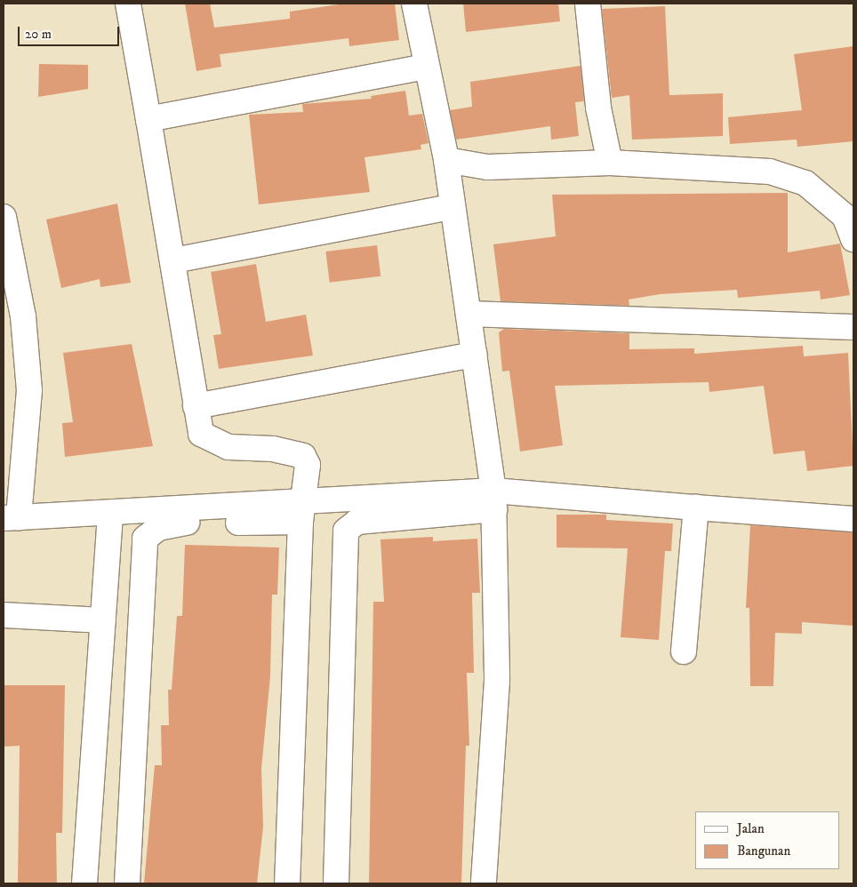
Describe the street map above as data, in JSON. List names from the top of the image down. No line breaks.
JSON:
{"legend":["Jalan","Bangunan"],"scale_bar":"20 m"}
